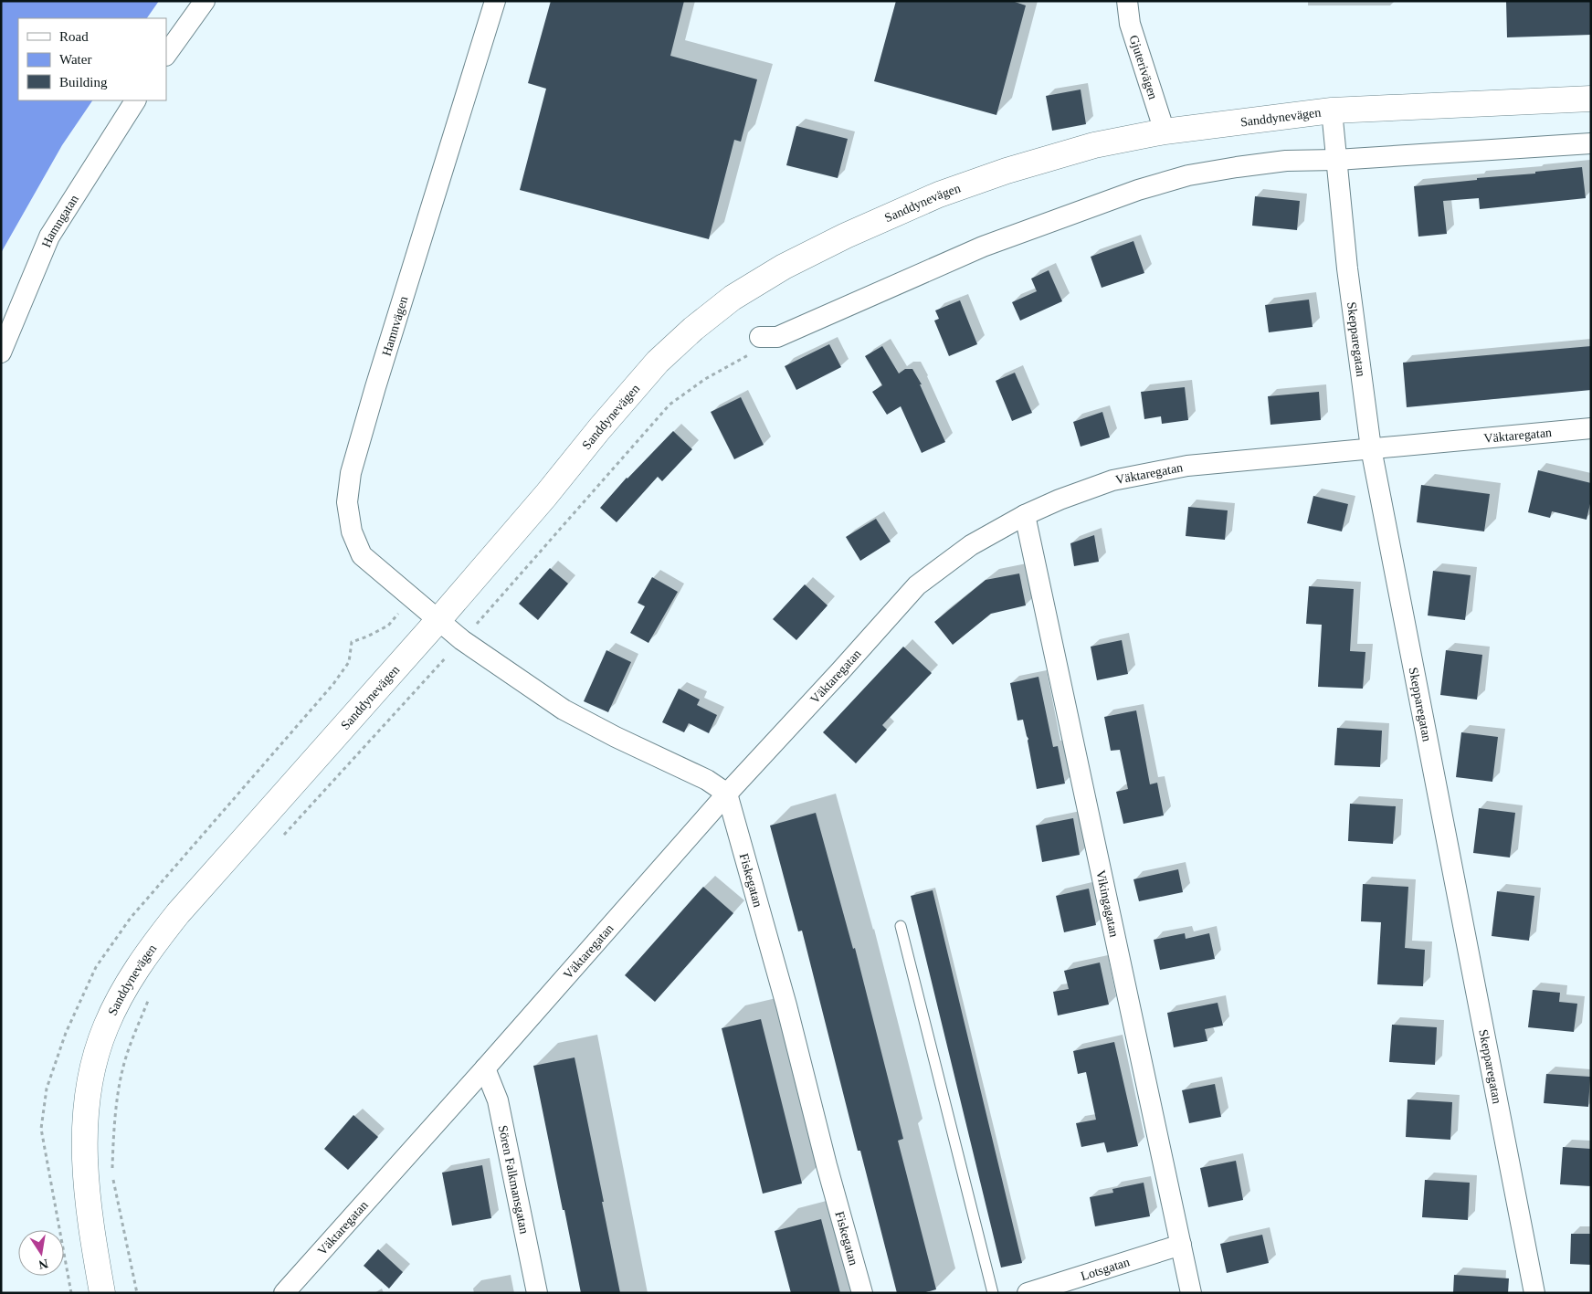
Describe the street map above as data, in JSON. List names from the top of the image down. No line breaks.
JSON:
{"streets":{"street":["Gjuterivägen","Sanddynevägen","Hamngatan","Hamnvägen","Skepparegatan","Väktaregatan","Fiskegatan","Vikingagatan","Sören Falkmansgatan","Lotsgatan"]},"crossings":[["Gjuterivägen","Sanddynevägen"],["Sanddynevägen","Hamnvägen"],["Sanddynevägen","Skepparegatan"],["Skepparegatan","Väktaregatan"],["Väktaregatan","Fiskegatan"],["Väktaregatan","Vikingagatan"],["Väktaregatan","Sören Falkmansgatan"],["Vikingagatan","Lotsgatan"]],"legend":["Road","Water","Building"],"north":"bottom"}
